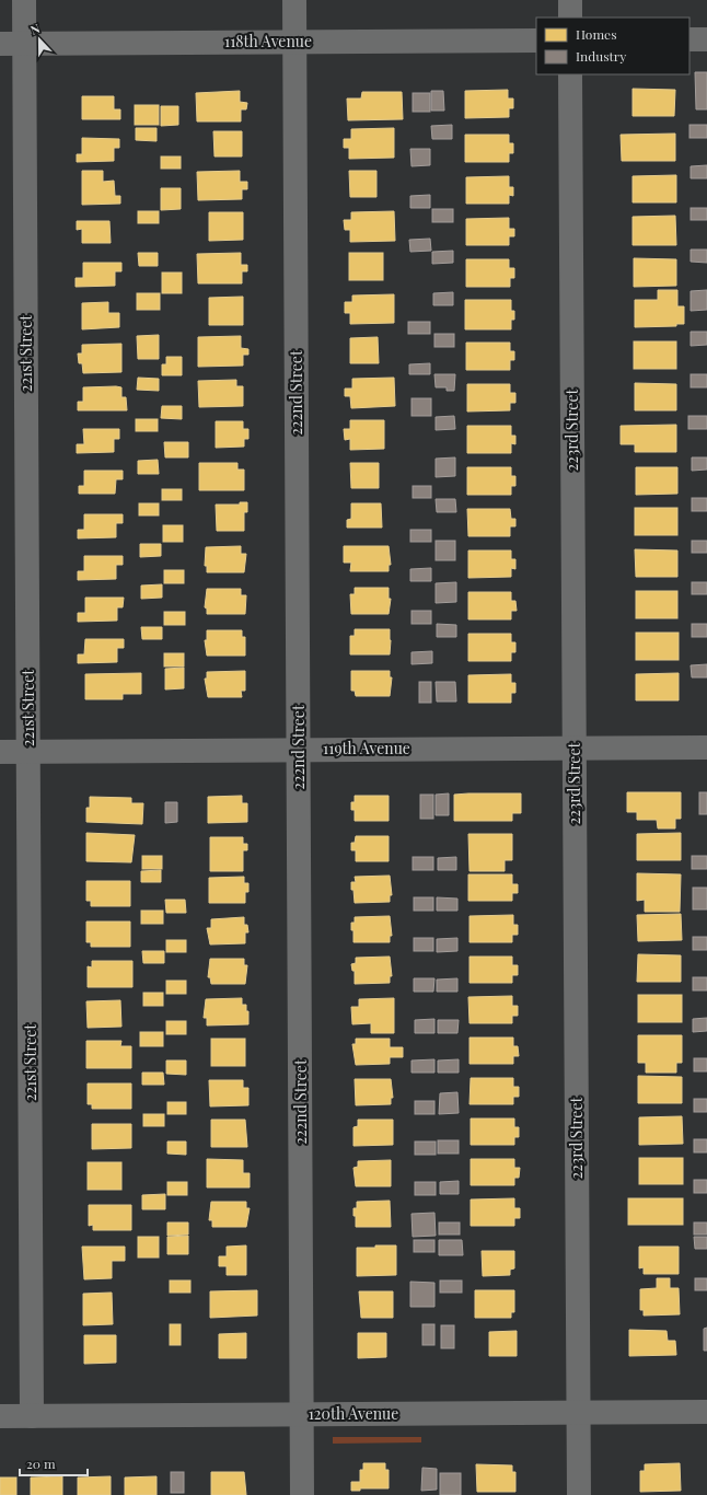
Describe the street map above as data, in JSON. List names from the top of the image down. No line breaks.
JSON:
{"streets":{"street":["118th Avenue","221st Street","222nd Street","223rd Street","119th Avenue","120th Avenue"]},"crossings":[["118th Avenue","221st Street"],["118th Avenue","222nd Street"],["221st Street","119th Avenue"],["221st Street","120th Avenue"],["222nd Street","119th Avenue"],["222nd Street","120th Avenue"],["223rd Street","119th Avenue"],["223rd Street","120th Avenue"]],"legend":["Homes","Industry"],"scale_bar":"20 m","north":"top"}
